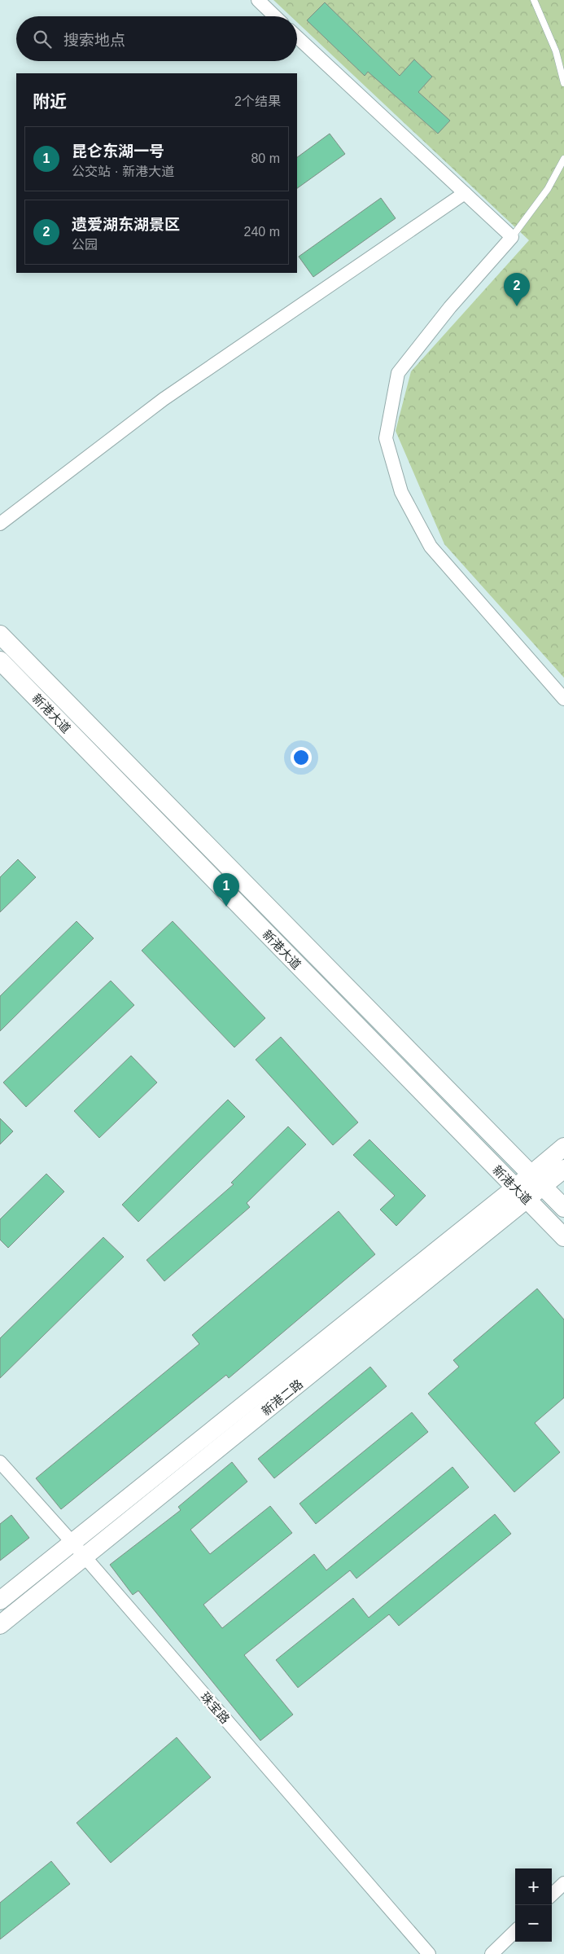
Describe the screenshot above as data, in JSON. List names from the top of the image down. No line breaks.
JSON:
{"streets":{"main road":["新港大道","新港二路"],"street":["珠宝路"]},"crossings":[["新港大道","新港二路"],["新港二路","珠宝路"]],"page":{"search":"搜索地点","heading":["附近","2个结果"],"list":[{"mark":"1","name":"昆仑东湖一号","note":"公交站 · 新港大道","value":"80 m"},{"mark":"2","name":"遗爱湖东湖景区","note":"公园","value":"240 m"}],"pins":["2","1"],"map_buttons":["+","−"]}}
